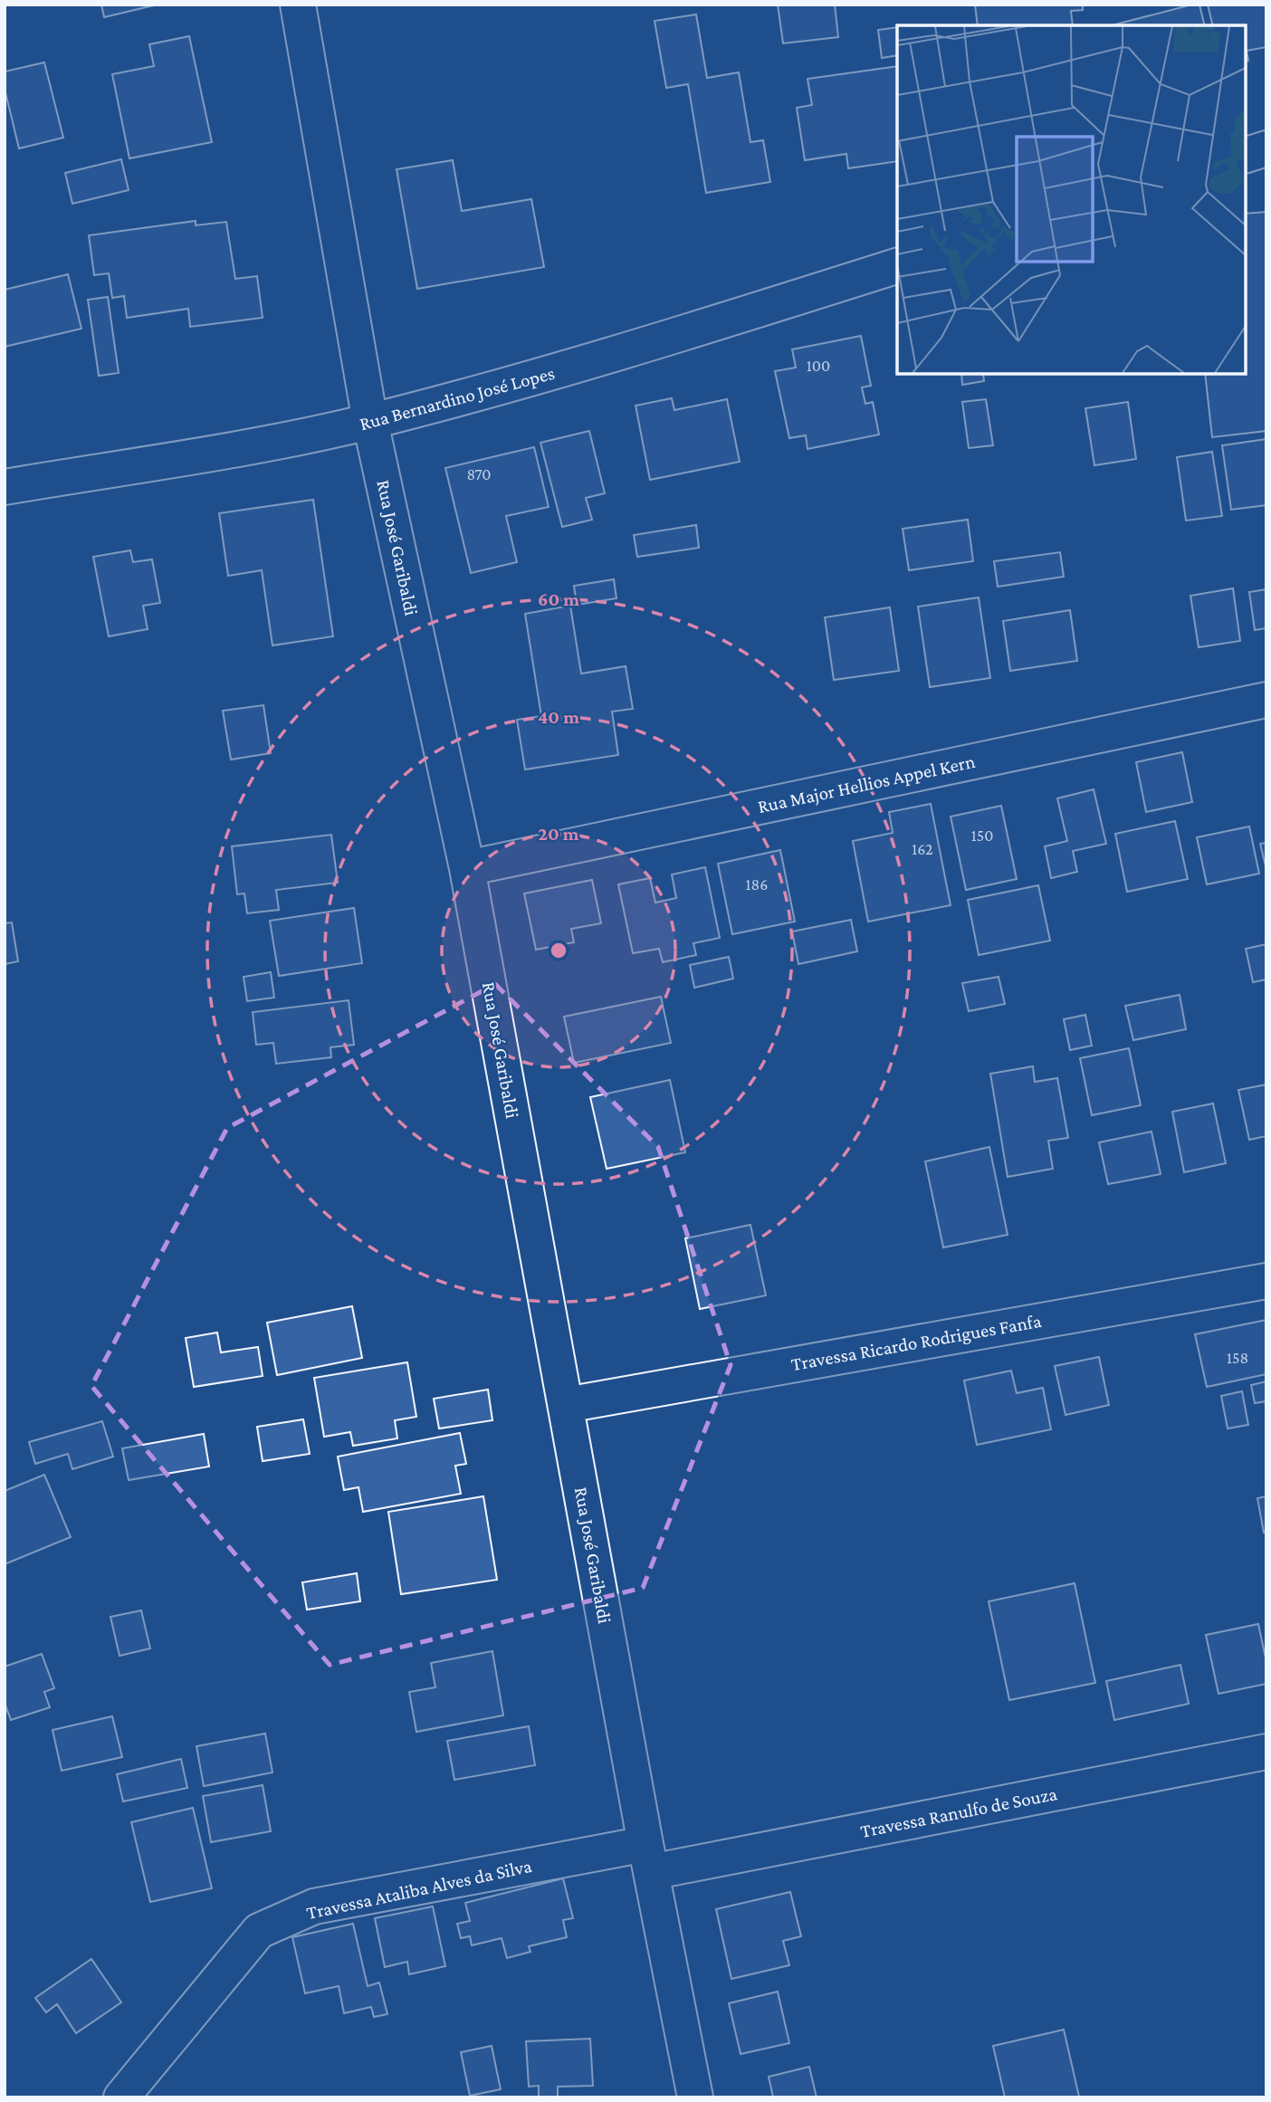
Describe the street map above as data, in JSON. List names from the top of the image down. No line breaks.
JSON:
{"streets":{"street":["Rua Bernardino José Lopes","Rua José Garibaldi","Rua Major Hellios Appel Kern","Travessa Ricardo Rodrigues Fanfa","Travessa Ranulfo de Souza","Travessa Ataliba Alves da Silva"]},"crossings":[["Rua Bernardino José Lopes","Rua José Garibaldi"],["Rua José Garibaldi","Rua Major Hellios Appel Kern"],["Rua José Garibaldi","Travessa Ricardo Rodrigues Fanfa"],["Rua José Garibaldi","Travessa Ranulfo de Souza"],["Rua José Garibaldi","Travessa Ataliba Alves da Silva"],["Travessa Ranulfo de Souza","Travessa Ataliba Alves da Silva"]],"house_numbers":["100","870","150","162","186","158"],"rings":["60 m","40 m","20 m"]}
